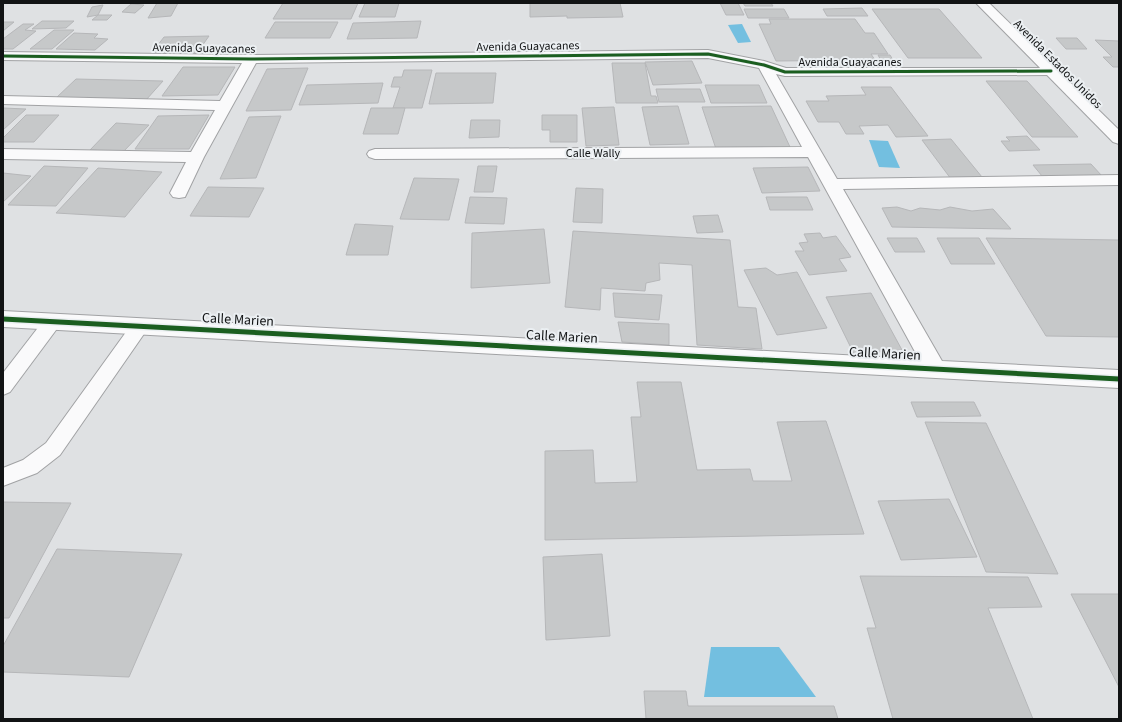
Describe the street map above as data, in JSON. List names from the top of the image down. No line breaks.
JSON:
{"streets":{"street":["Avenida Guayacanes","Avenida Estados Unidos","Calle Wally","Calle Marien"]},"crossings":[["Avenida Guayacanes","Avenida Estados Unidos"]]}
